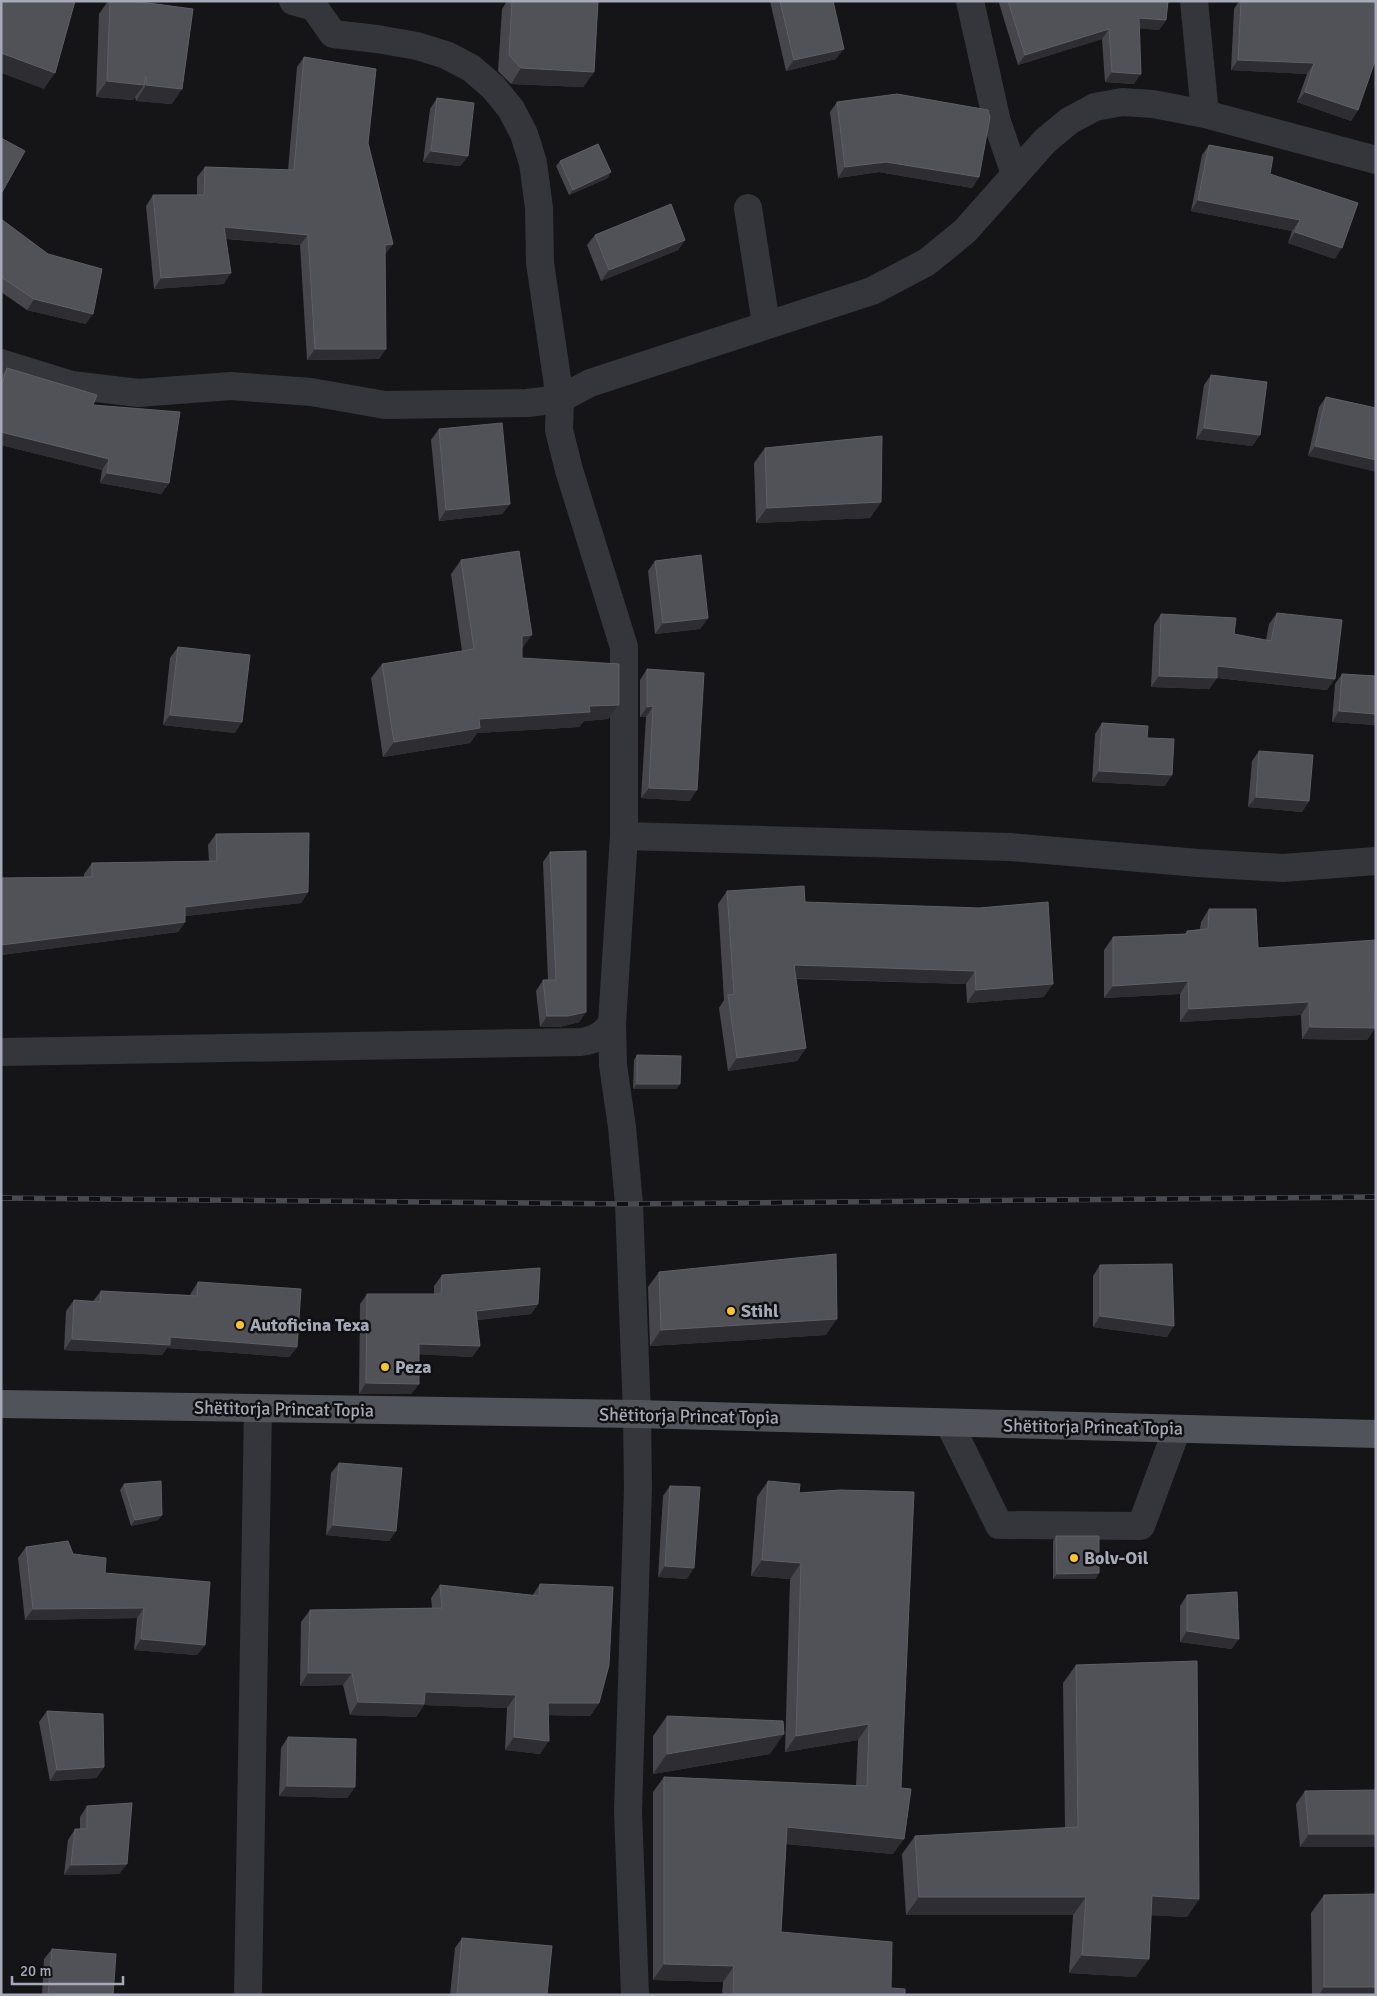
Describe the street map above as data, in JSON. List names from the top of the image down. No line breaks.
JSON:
{"streets":{"main road":["Shëtitorja Princat Topia"]},"places":["Stihl","Autoficina Texa","Peza","Bolv-Oil"],"scale_bar":"20 m"}
